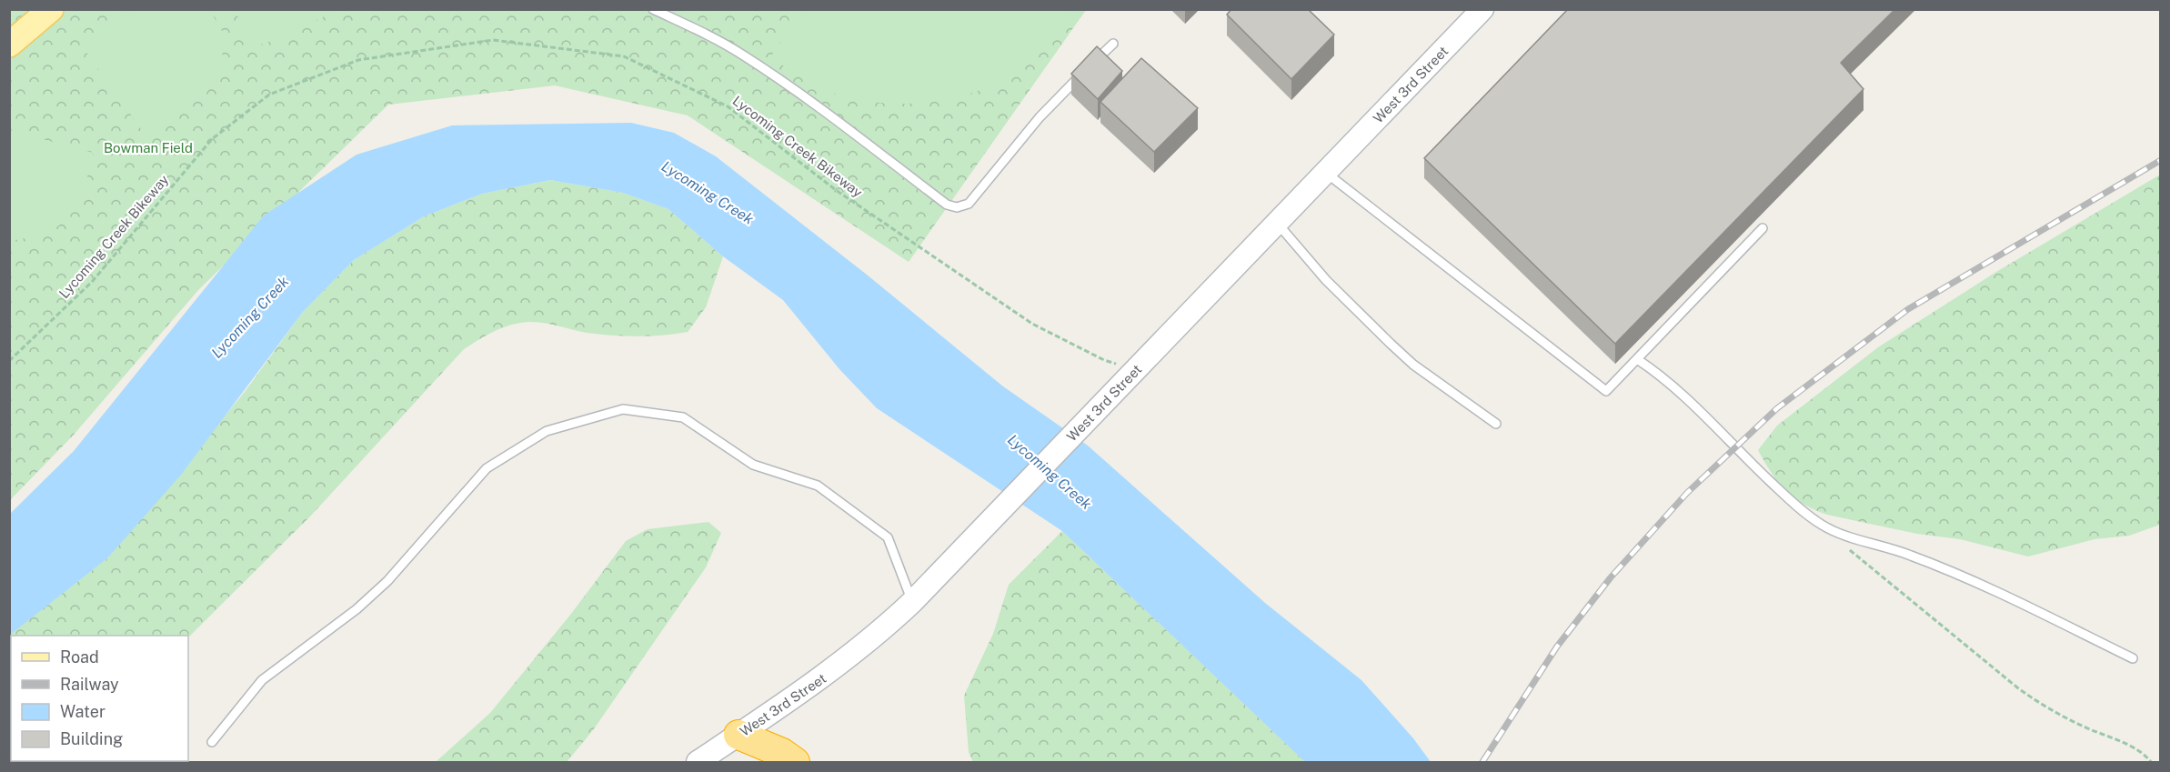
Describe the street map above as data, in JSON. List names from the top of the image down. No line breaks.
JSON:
{"streets":{"main road":["West 3rd Street"],"path":["Lycoming Creek Bikeway"]},"crossings":[["West 3rd Street","Lycoming Creek Bikeway"]],"water":["Lycoming Creek"],"parks":["Bowman Field"],"legend":["Road","Railway","Water","Building"]}
